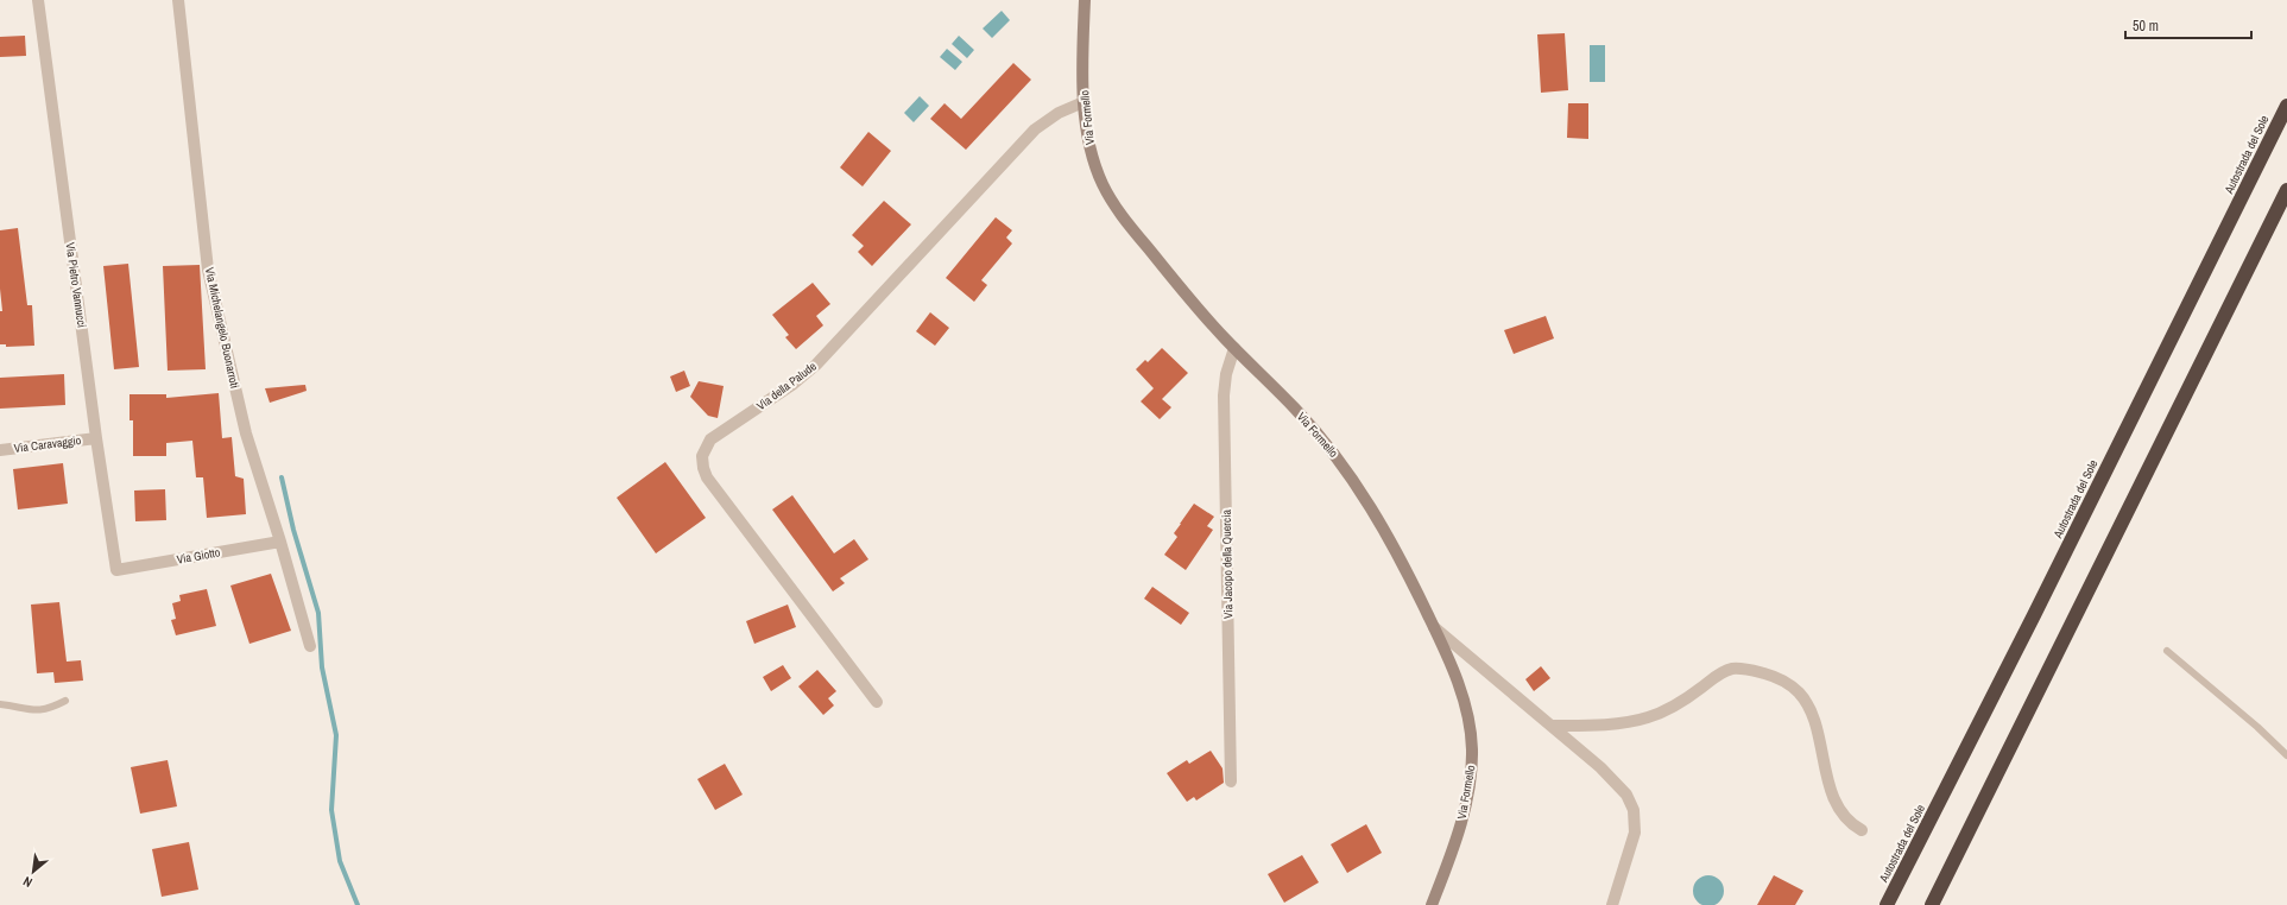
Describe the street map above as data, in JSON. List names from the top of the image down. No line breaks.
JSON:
{"streets":{"highway":["Autostrada del Sole"],"main road":["Via Formello"],"street":["Via Pietro Vannucci","Via Michelangelo Buonarroti","Via della Palude","Via Caravaggio","Via Giotto","Via Jacopo della Quercia"]},"crossings":[["Via Formello","Via della Palude"],["Via Formello","Via Jacopo della Quercia"],["Via Pietro Vannucci","Via Caravaggio"],["Via Pietro Vannucci","Via Giotto"],["Via Michelangelo Buonarroti","Via Giotto"]],"scale_bar":"50 m","north":"bottom left"}
